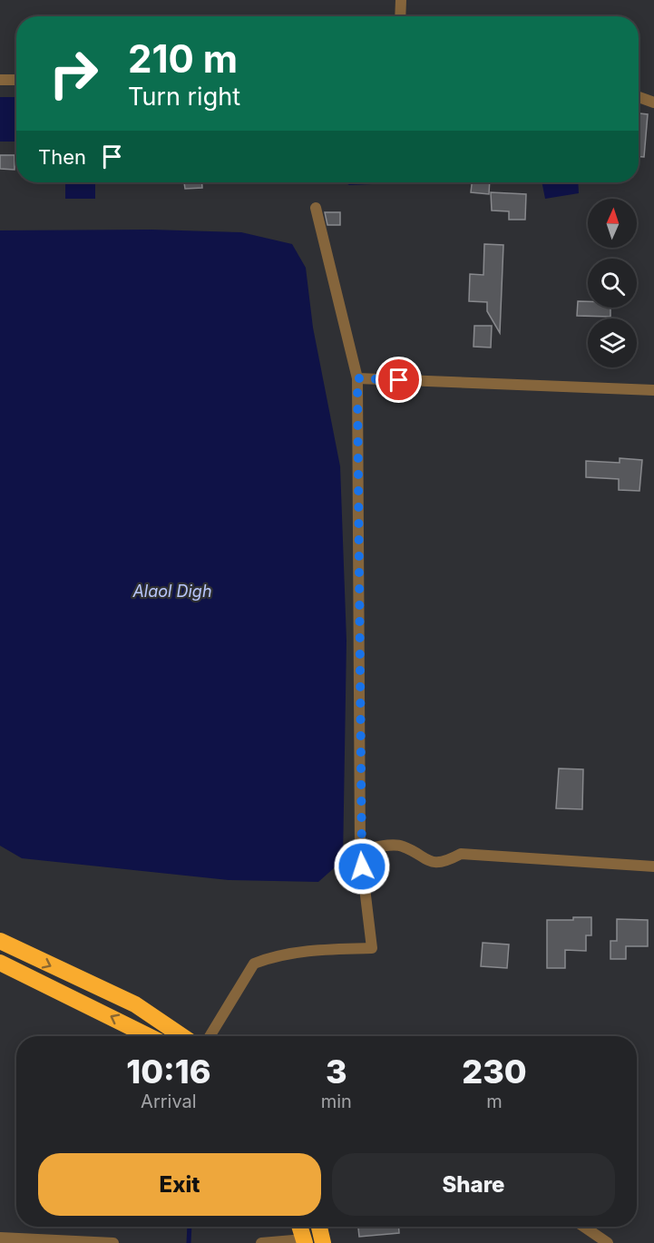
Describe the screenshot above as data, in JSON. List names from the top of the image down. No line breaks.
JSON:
{"water":["Alaol Digh"],"north":"top","page":{"turn":["210 m","Turn right"],"then":"Then","eta":["10:16","Arrival","3","min","230","m"],"buttons":["Exit","Share"]}}
